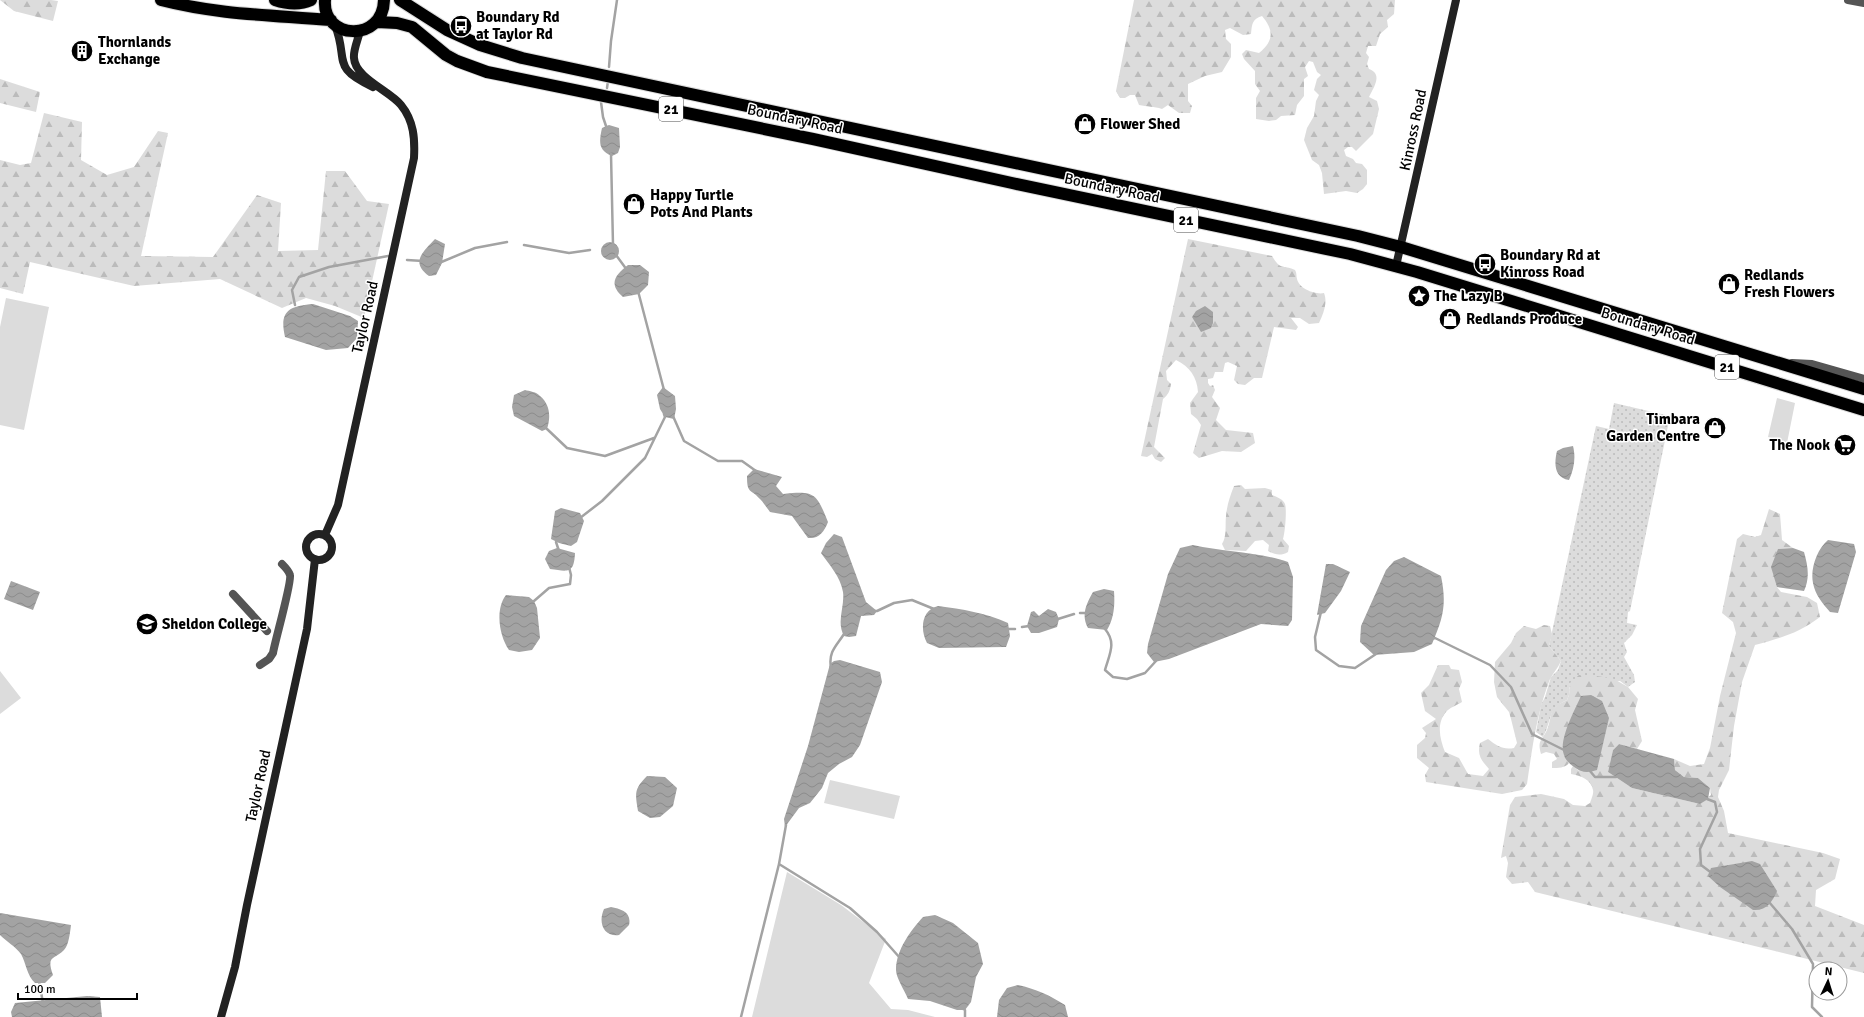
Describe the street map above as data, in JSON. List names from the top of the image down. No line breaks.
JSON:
{"streets":{"highway":["21","Boundary Road"],"street":["Kinross Road","Taylor Road"]},"crossings":[["Boundary Road","Kinross Road"]],"places":{"bus stop":["Boundary Rd at Taylor Rd","Boundary Rd at Kinross Road"],"building":["Thornlands Exchange"],"shop":["Flower Shed","Happy Turtle Pots And Plants","Redlands Fresh Flowers","Redlands Produce","Timbara Garden Centre"],"place":["The Lazy B"],"supermarket":["The Nook"],"school or university":["Sheldon College"]},"scale_bar":"100 m","north":"top"}
